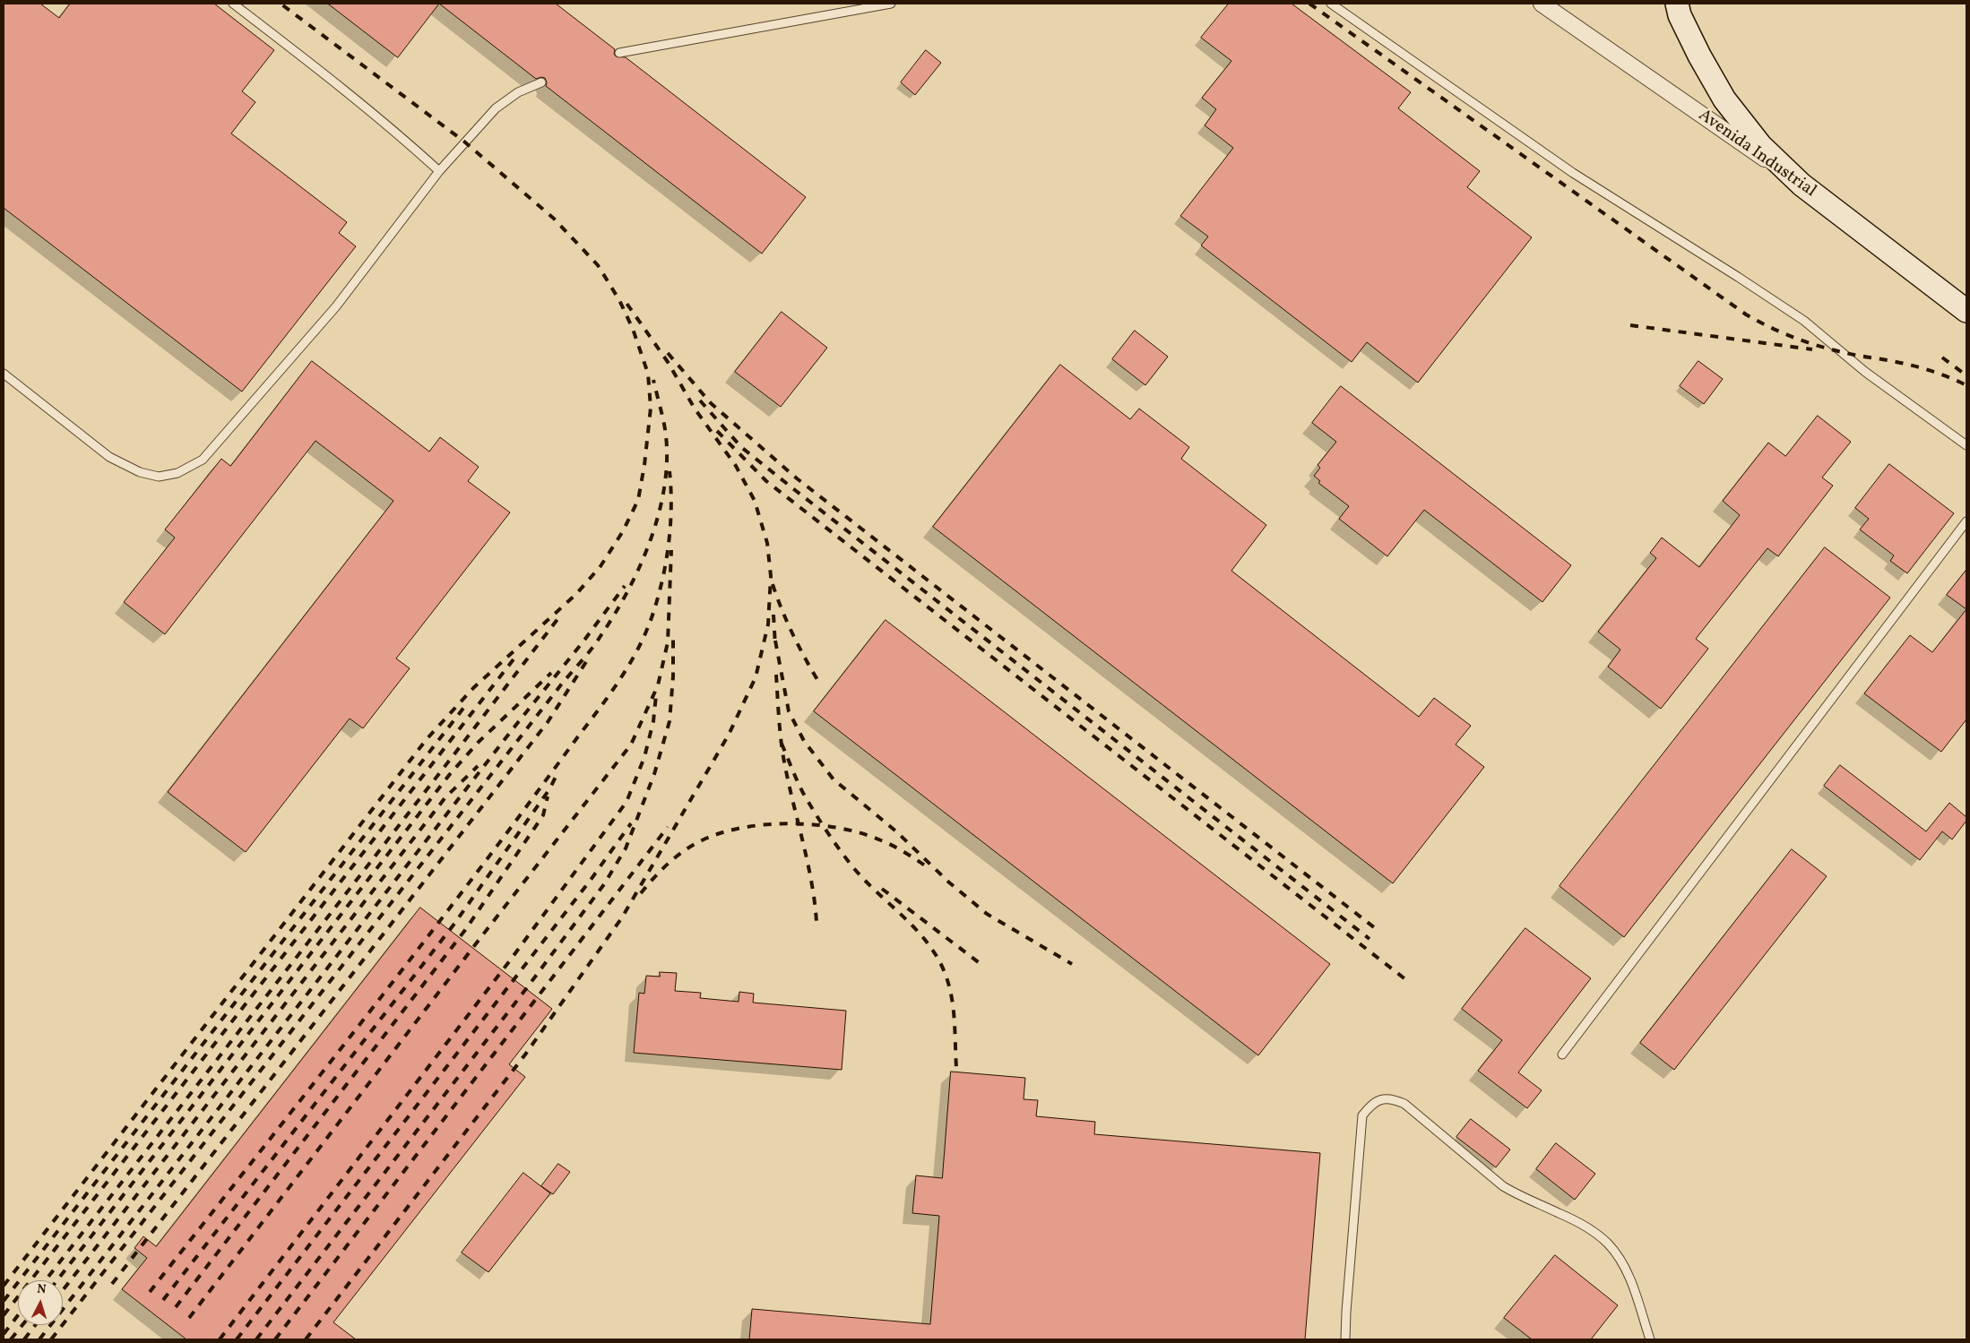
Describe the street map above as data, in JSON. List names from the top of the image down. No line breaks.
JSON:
{"streets":{"street":["Avenida Industrial"]},"north":"top"}
